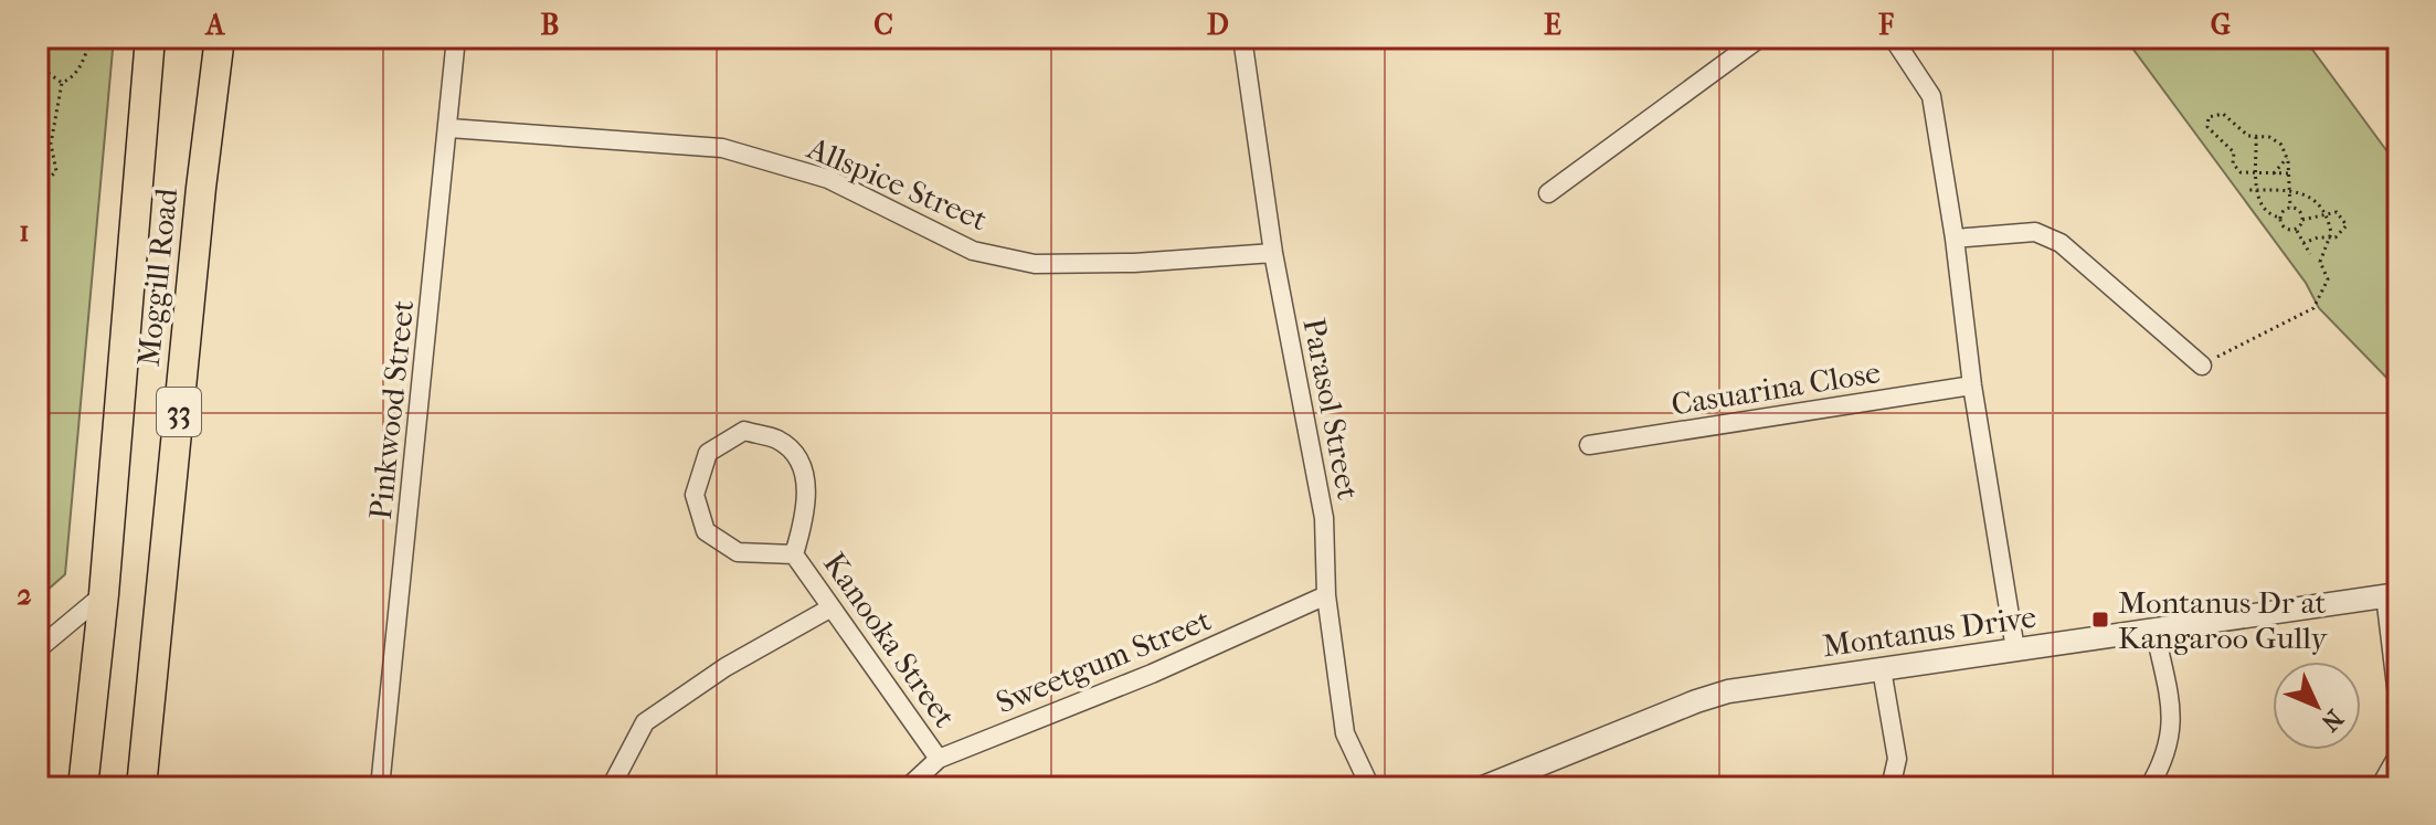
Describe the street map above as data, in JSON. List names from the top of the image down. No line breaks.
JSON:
{"streets":{"main road":["Moggill Road","33"],"street":["Allspice Street","Casuarina Close","Parasol Street","Pinkwood Street","Montanus Drive","Kanooka Street","Sweetgum Street"]},"crossings":[["Allspice Street","Parasol Street"],["Allspice Street","Pinkwood Street"],["Parasol Street","Sweetgum Street"],["Kanooka Street","Sweetgum Street"]],"places":{"transit":["Montanus Dr at Kangaroo Gully"]},"north":"bottom right","grid":{"columns":["A","B","C","D","E","F","G"],"rows":["1","2"]}}
